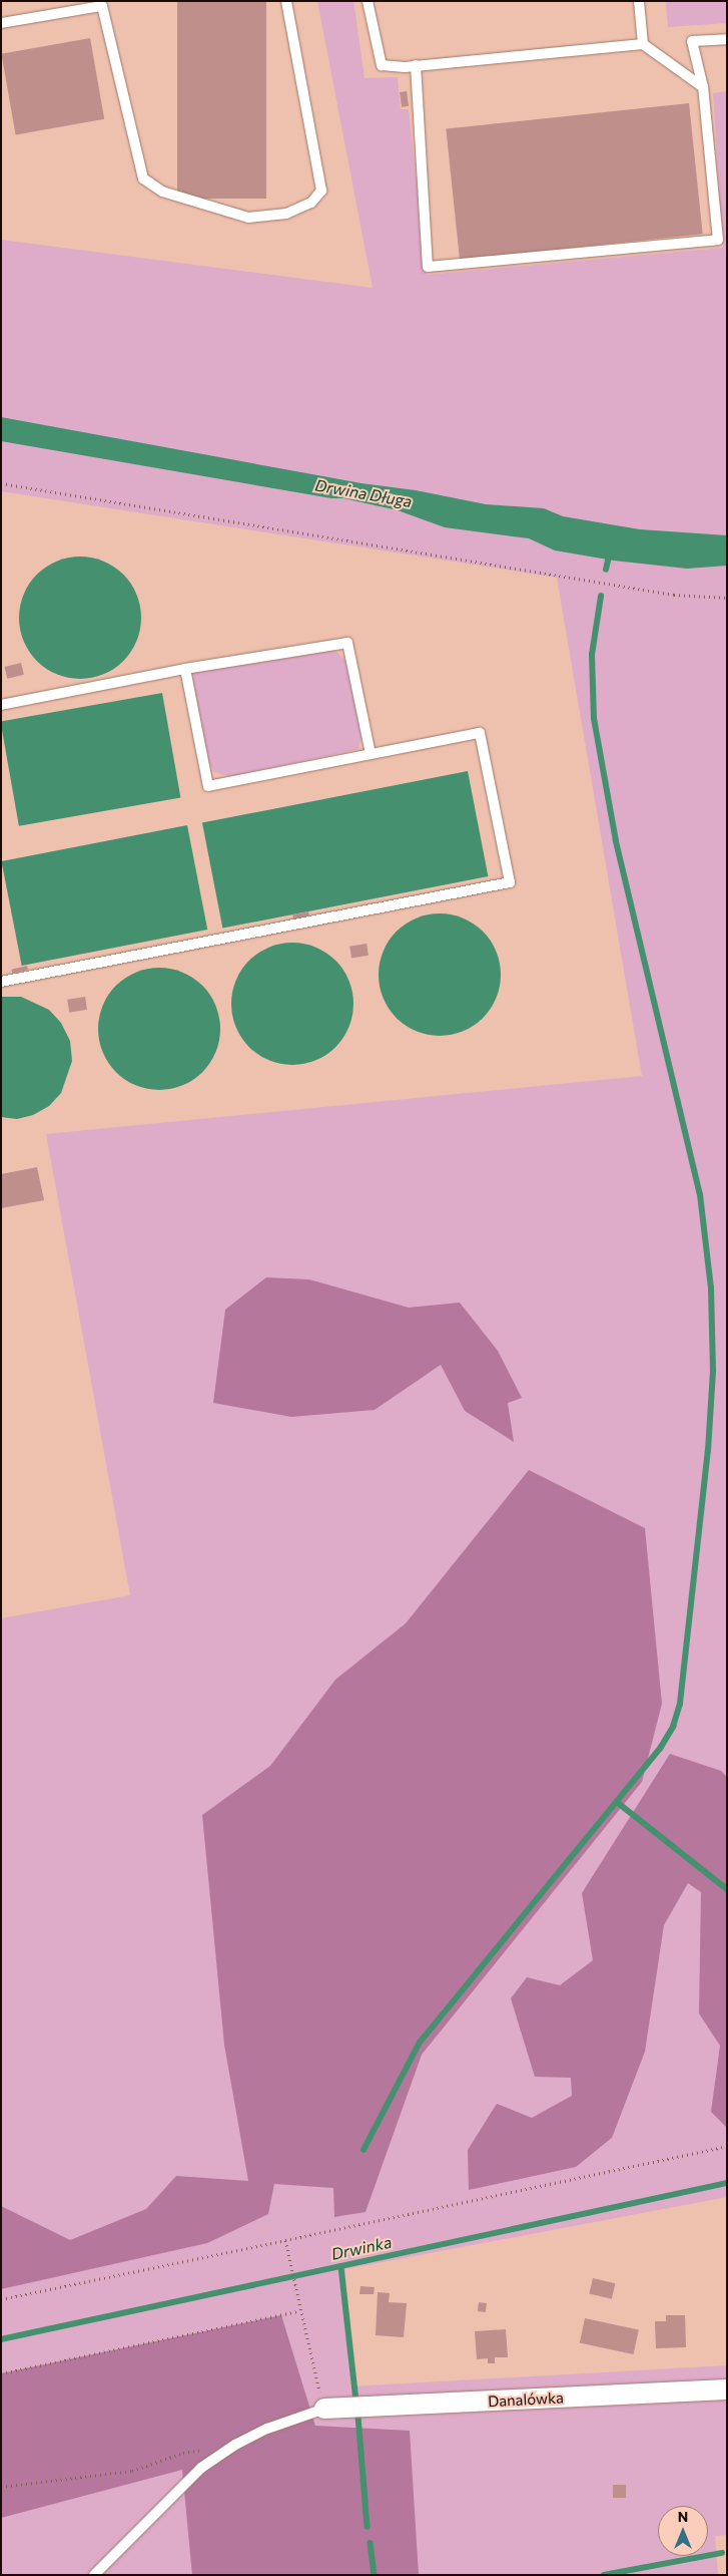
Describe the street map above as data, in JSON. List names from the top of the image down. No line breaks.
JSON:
{"streets":{"street":["Danalówka"]},"water":["Drwina Długa","Drwinka"],"north":"top"}
